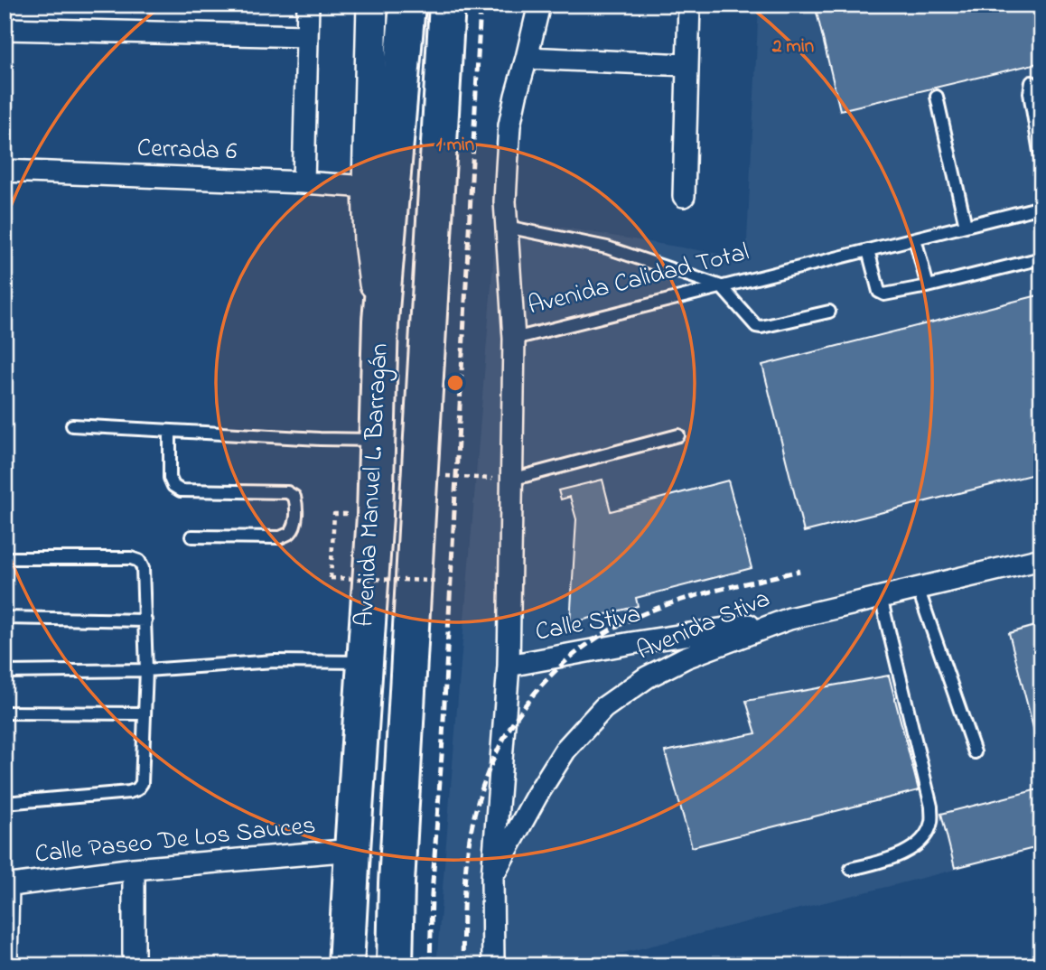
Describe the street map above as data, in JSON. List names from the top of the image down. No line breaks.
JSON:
{"streets":{"highway":["Avenida Manuel L. Barragán"],"street":["Cerrada 6","Avenida Calidad Total","Calle Stiva","Avenida Stiva","Calle Paseo De Los Sauces"]},"crossings":[["Avenida Calidad Total","Calle Stiva"],["Avenida Calidad Total","Avenida Stiva"],["Avenida Manuel L. Barragán","Calle Paseo De Los Sauces"],["Calle Stiva","Avenida Stiva"]],"rings":["2 min","1 min"]}
